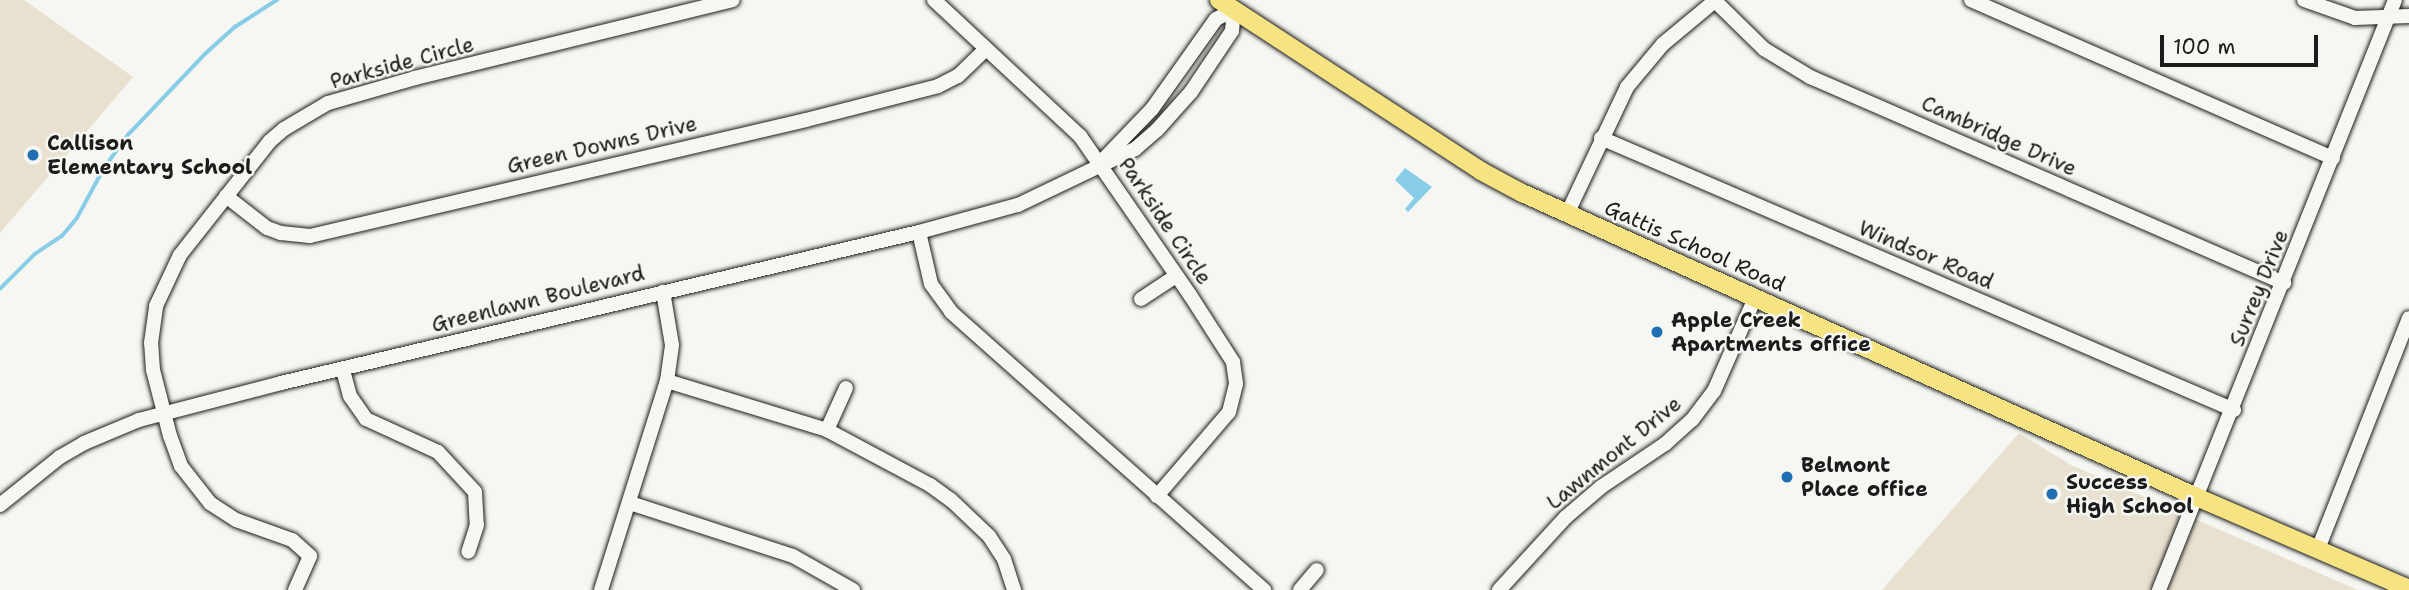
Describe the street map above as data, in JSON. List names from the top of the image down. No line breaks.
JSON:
{"streets":{"main road":["Gattis School Road"],"street":["Parkside Circle","Cambridge Drive","Green Downs Drive","Windsor Road","Surrey Drive","Greenlawn Boulevard","Lawnmont Drive"]},"crossings":[["Parkside Circle","Green Downs Drive"],["Parkside Circle","Greenlawn Boulevard"],["Cambridge Drive","Surrey Drive"],["Gattis School Road","Surrey Drive"],["Gattis School Road","Greenlawn Boulevard"],["Gattis School Road","Lawnmont Drive"],["Windsor Road","Surrey Drive"]],"places":["Callison Elementary School","Apple Creek Apartments office","Belmont Place office","Success High School"],"scale_bar":"100 m"}
